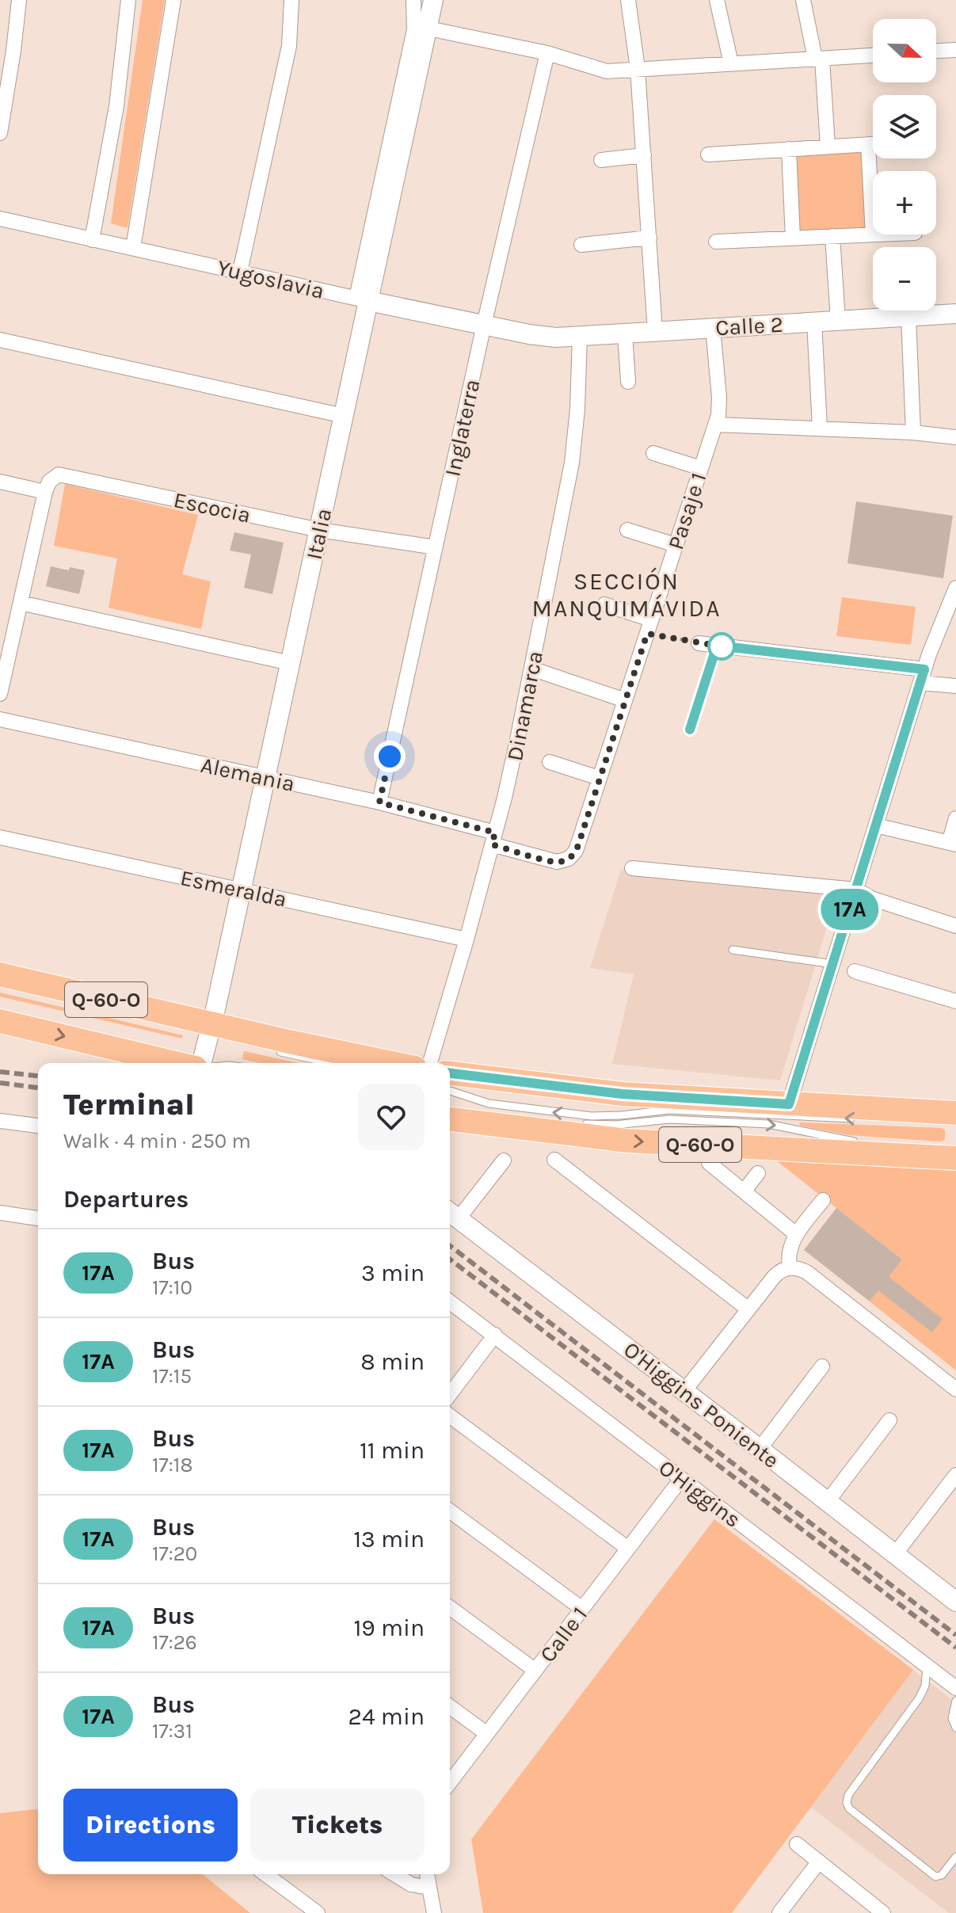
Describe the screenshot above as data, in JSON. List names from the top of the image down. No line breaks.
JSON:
{"streets":{"main road":["Q-60-O"],"street":["Yugoslavia","Calle 2","Inglaterra","Escocia","Pasaje 1","Italia","Dinamarca","Alemania","Esmeralda","O'Higgins Poniente","O'Higgins","Calle 1"]},"crossings":[["Yugoslavia","Calle 2"],["Yugoslavia","Inglaterra"],["Yugoslavia","Italia"],["Calle 2","Pasaje 1"],["Calle 2","Dinamarca"],["Inglaterra","Escocia"],["Inglaterra","Alemania"],["Escocia","Italia"],["Italia","Alemania"],["Italia","Esmeralda"],["Italia","Q-60-O"],["Dinamarca","Alemania"],["Dinamarca","Esmeralda"],["O'Higgins","Calle 1"]],"districts":["SECCIÓN MANQUIMÁVIDA"],"lines":["bus line 17A"],"north":"right","page":{"on_map":"17A","map_buttons":["+","−"],"heading":[["Terminal","Walk · 4 min · 250 m"],"Departures"],"list":[{"mark":"17A","name":"Bus","note":"17:10","value":"3 min"},{"mark":"17A","name":"Bus","note":"17:15","value":"8 min"},{"mark":"17A","name":"Bus","note":"17:18","value":"11 min"},{"mark":"17A","name":"Bus","note":"17:20","value":"13 min"},{"mark":"17A","name":"Bus","note":"17:26","value":"19 min"},{"mark":"17A","name":"Bus","note":"17:31","value":"24 min"}],"buttons":["Directions","Tickets"]}}
